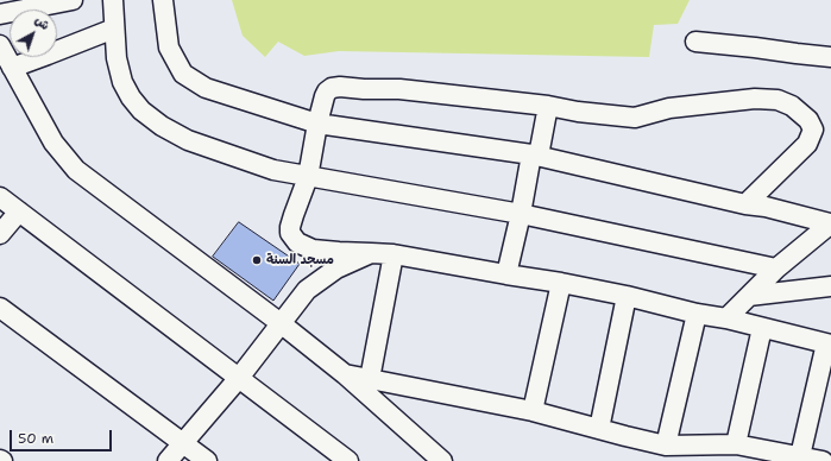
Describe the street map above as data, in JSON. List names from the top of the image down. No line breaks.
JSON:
{"places":["مسجد السنة"],"scale_bar":"50 m","north":"top right"}
